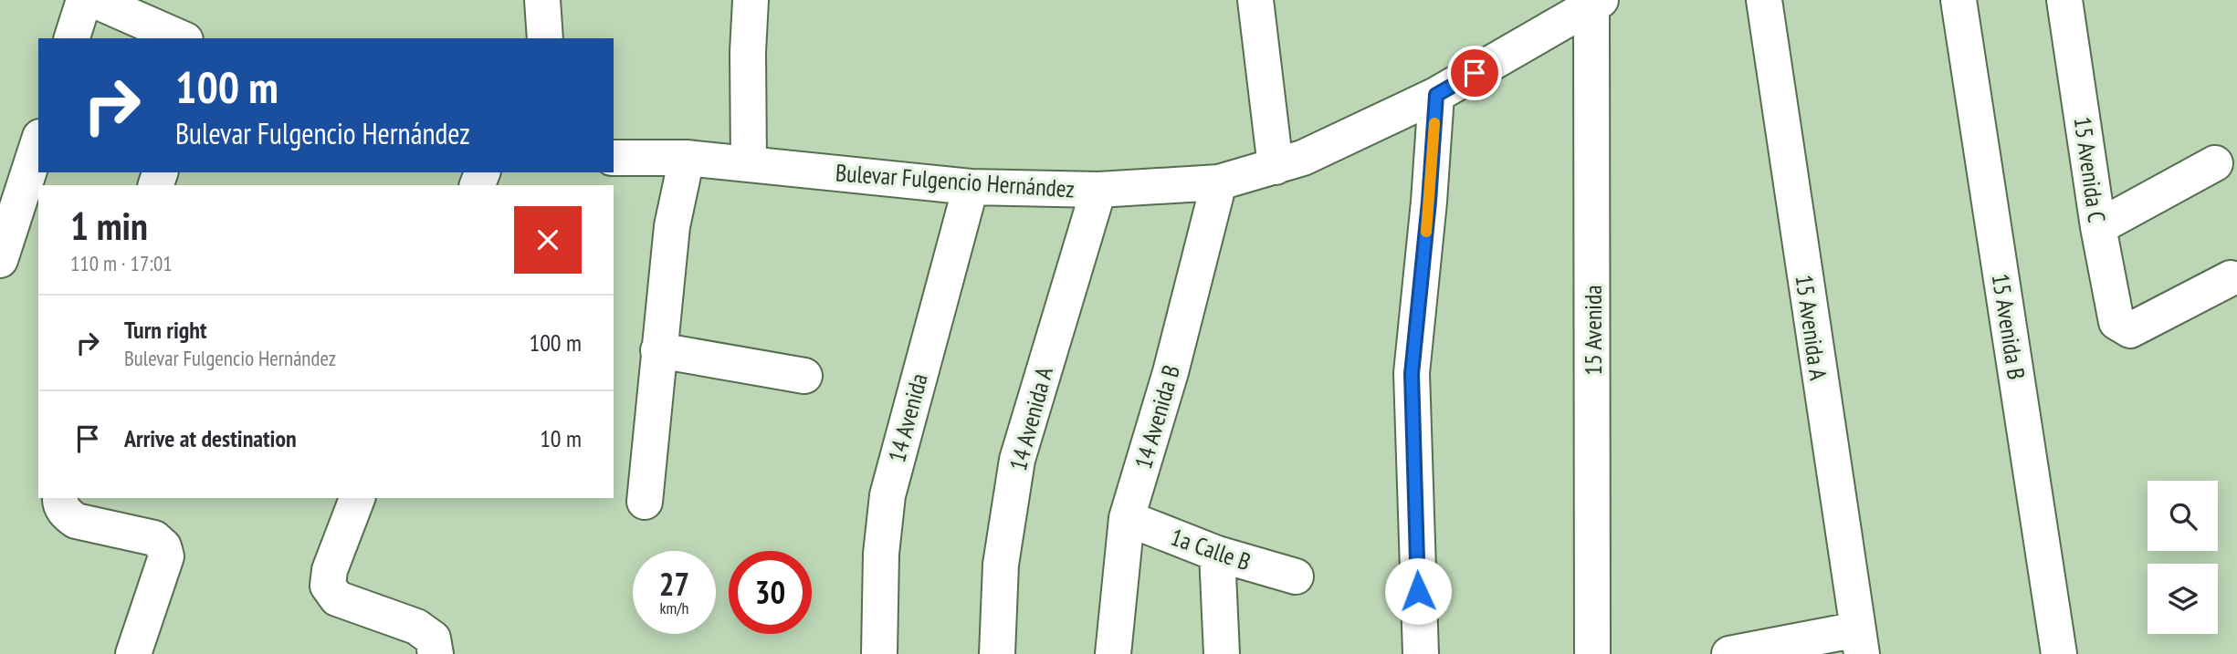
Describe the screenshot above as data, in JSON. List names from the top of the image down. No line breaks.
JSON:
{"streets":{"street":["15 Avenida C","Bulevar Fulgencio Hernández","15 Avenida B","15 Avenida A","15 Avenida","14 Avenida B","14 Avenida","14 Avenida A","1a Calle B"]},"crossings":[["Bulevar Fulgencio Hernández","15 Avenida"],["Bulevar Fulgencio Hernández","14 Avenida B"],["Bulevar Fulgencio Hernández","14 Avenida"],["Bulevar Fulgencio Hernández","14 Avenida A"],["14 Avenida B","1a Calle B"]],"page":{"turn":["100 m","Bulevar Fulgencio Hernández"],"heading":["1 min","110 m · 17:01"],"list":[{"name":"Turn right","note":"Bulevar Fulgencio Hernández","value":"100 m"},{"name":"Arrive at destination","value":"10 m"}],"speed":"27 km/h","limit":"30"}}
